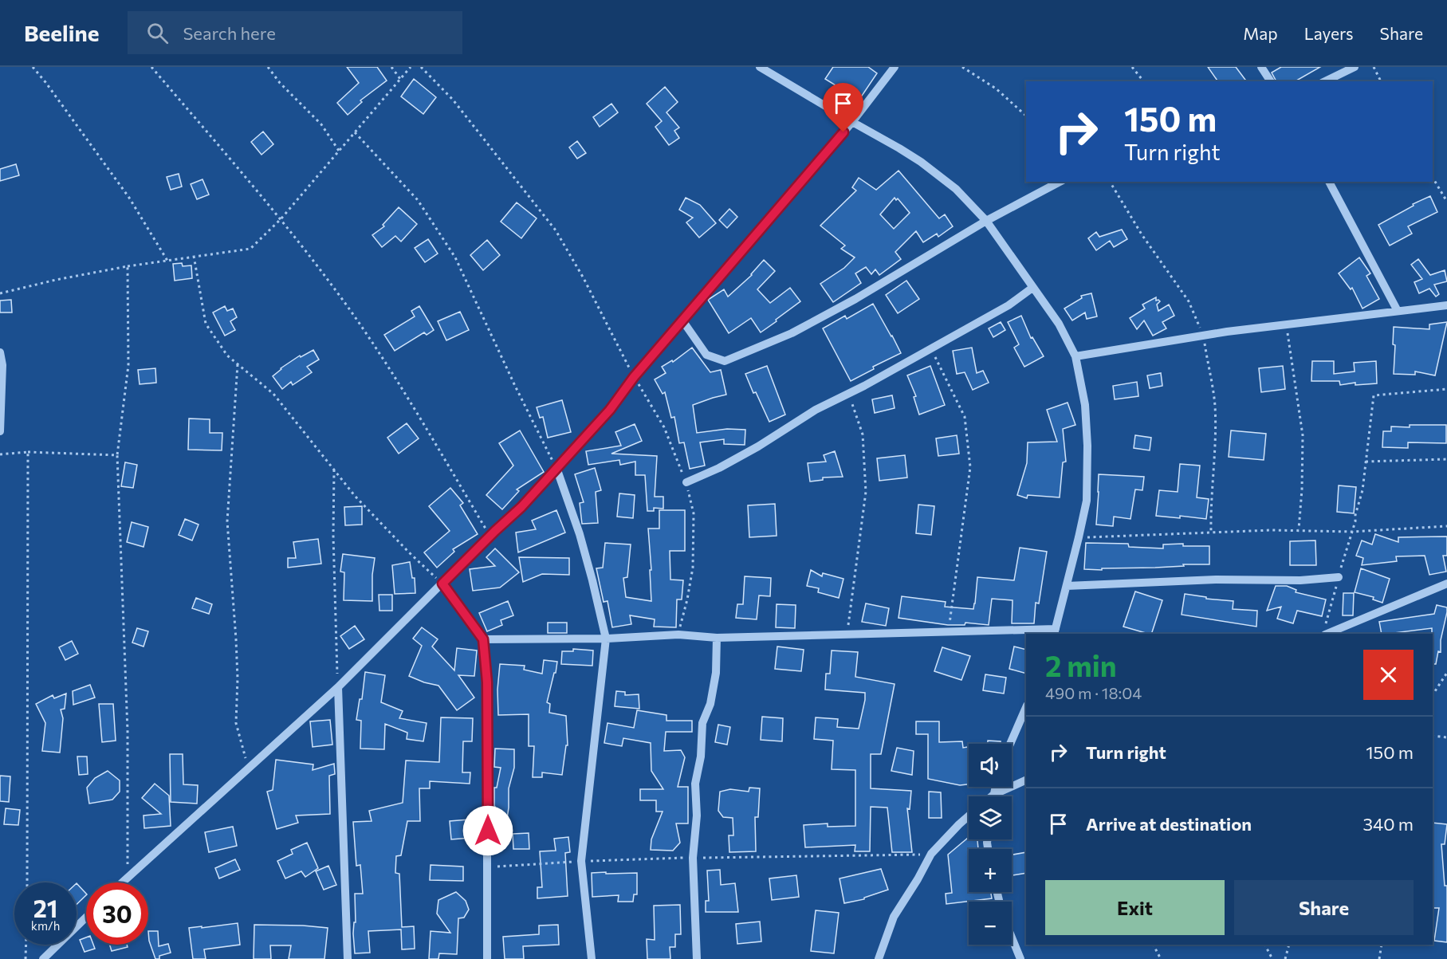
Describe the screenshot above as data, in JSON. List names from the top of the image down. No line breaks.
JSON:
{"page":{"header":"Beeline","search":"Search here","nav":["Map","Layers","Share"],"turn":["150 m","Turn right"],"heading":["2 min","490 m · 18:04"],"list":[{"name":"Turn right","value":"150 m"},{"name":"Arrive at destination","value":"340 m"}],"map_buttons":["+","−"],"buttons":["Exit","Share"],"speed":"21 km/h","limit":"30"}}
